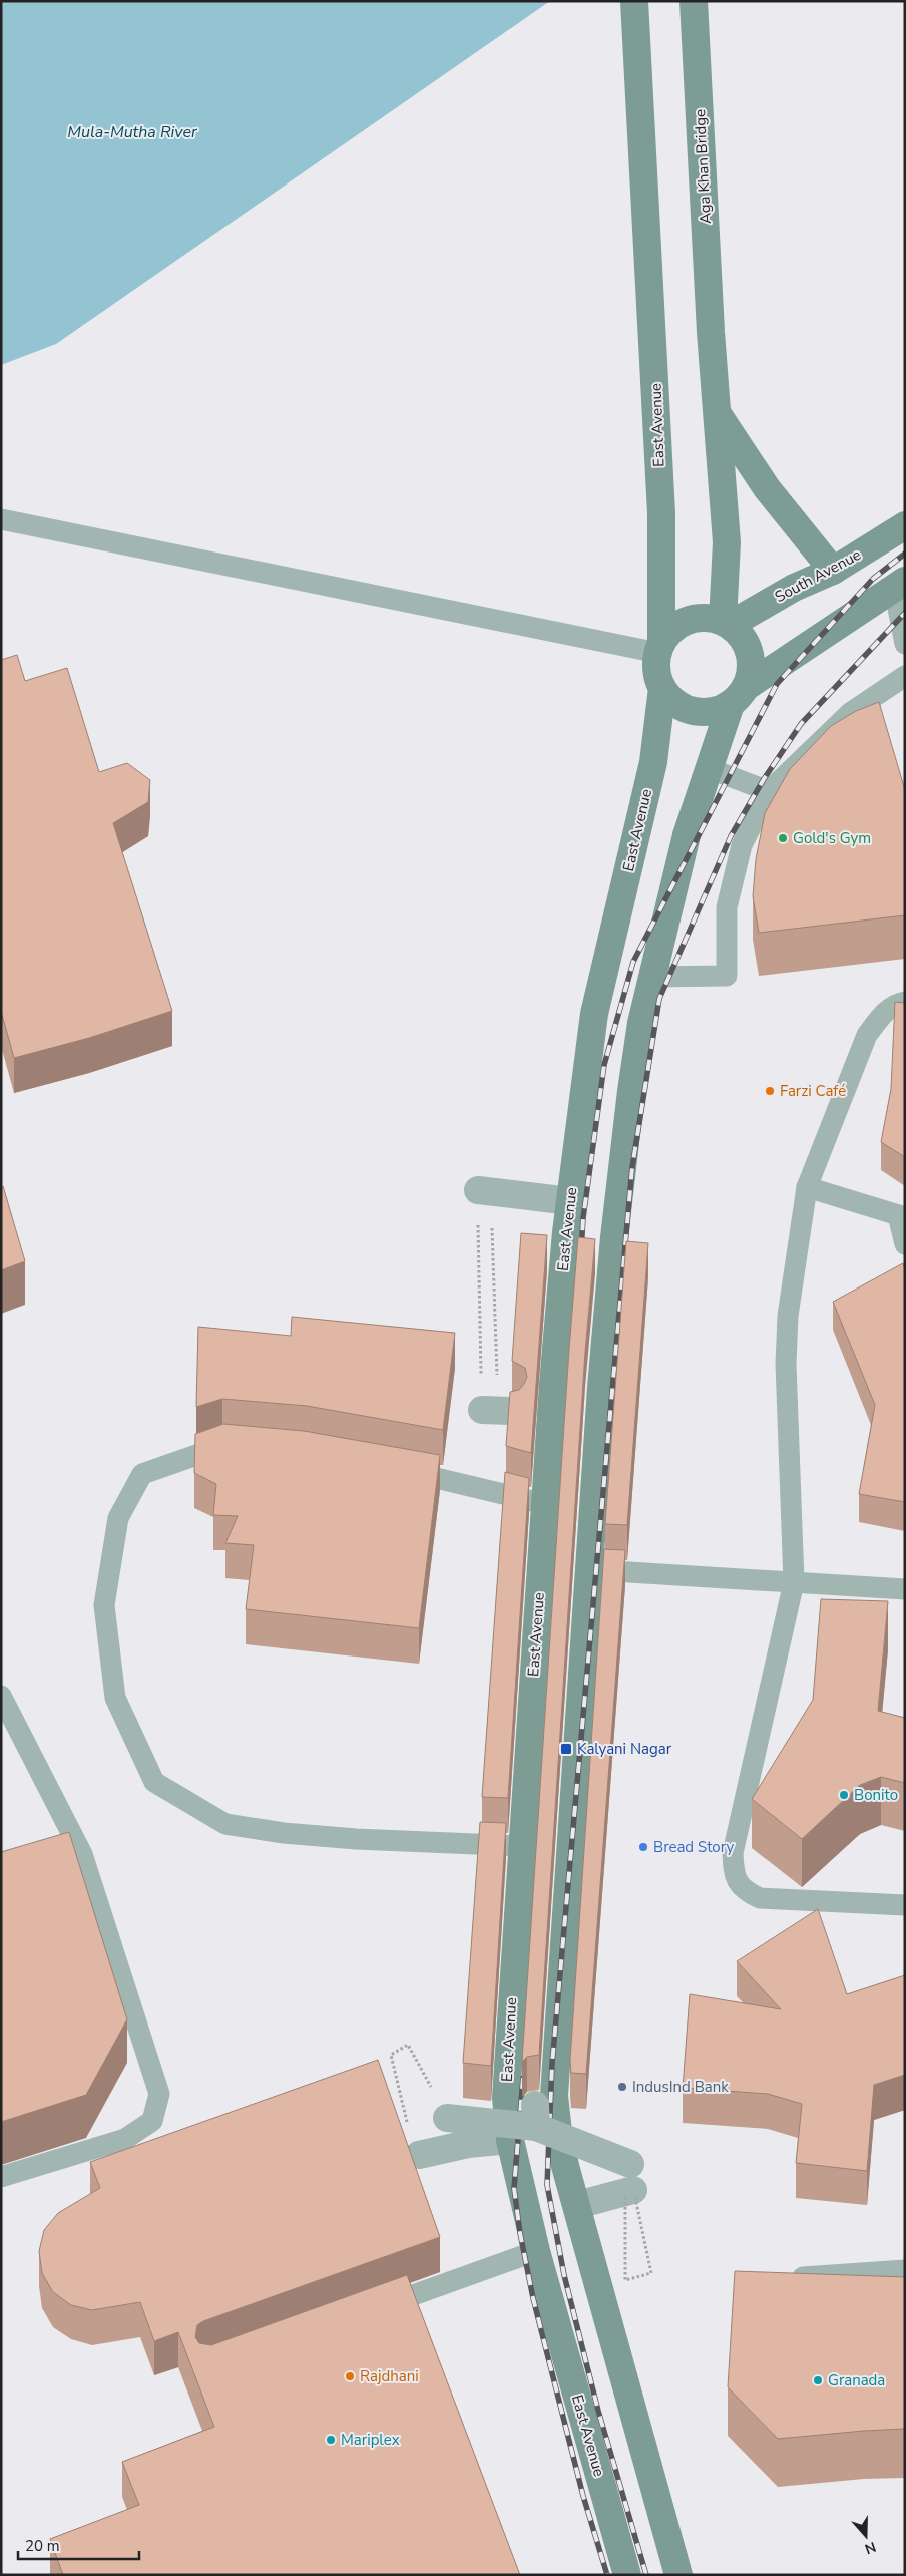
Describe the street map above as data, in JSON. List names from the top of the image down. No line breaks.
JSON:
{"streets":{"main road":["Aga Khan Bridge","East Avenue","South Avenue"]},"crossings":[["East Avenue","South Avenue"]],"water":["Mula-Mutha River"],"places":{"other":["Gold's Gym","Farzi Café","Bonito","Bread Story","IndusInd Bank","Rajdhani","Granada","Mariplex"],"transit":["Kalyani Nagar"]},"scale_bar":"20 m","north":"bottom"}
